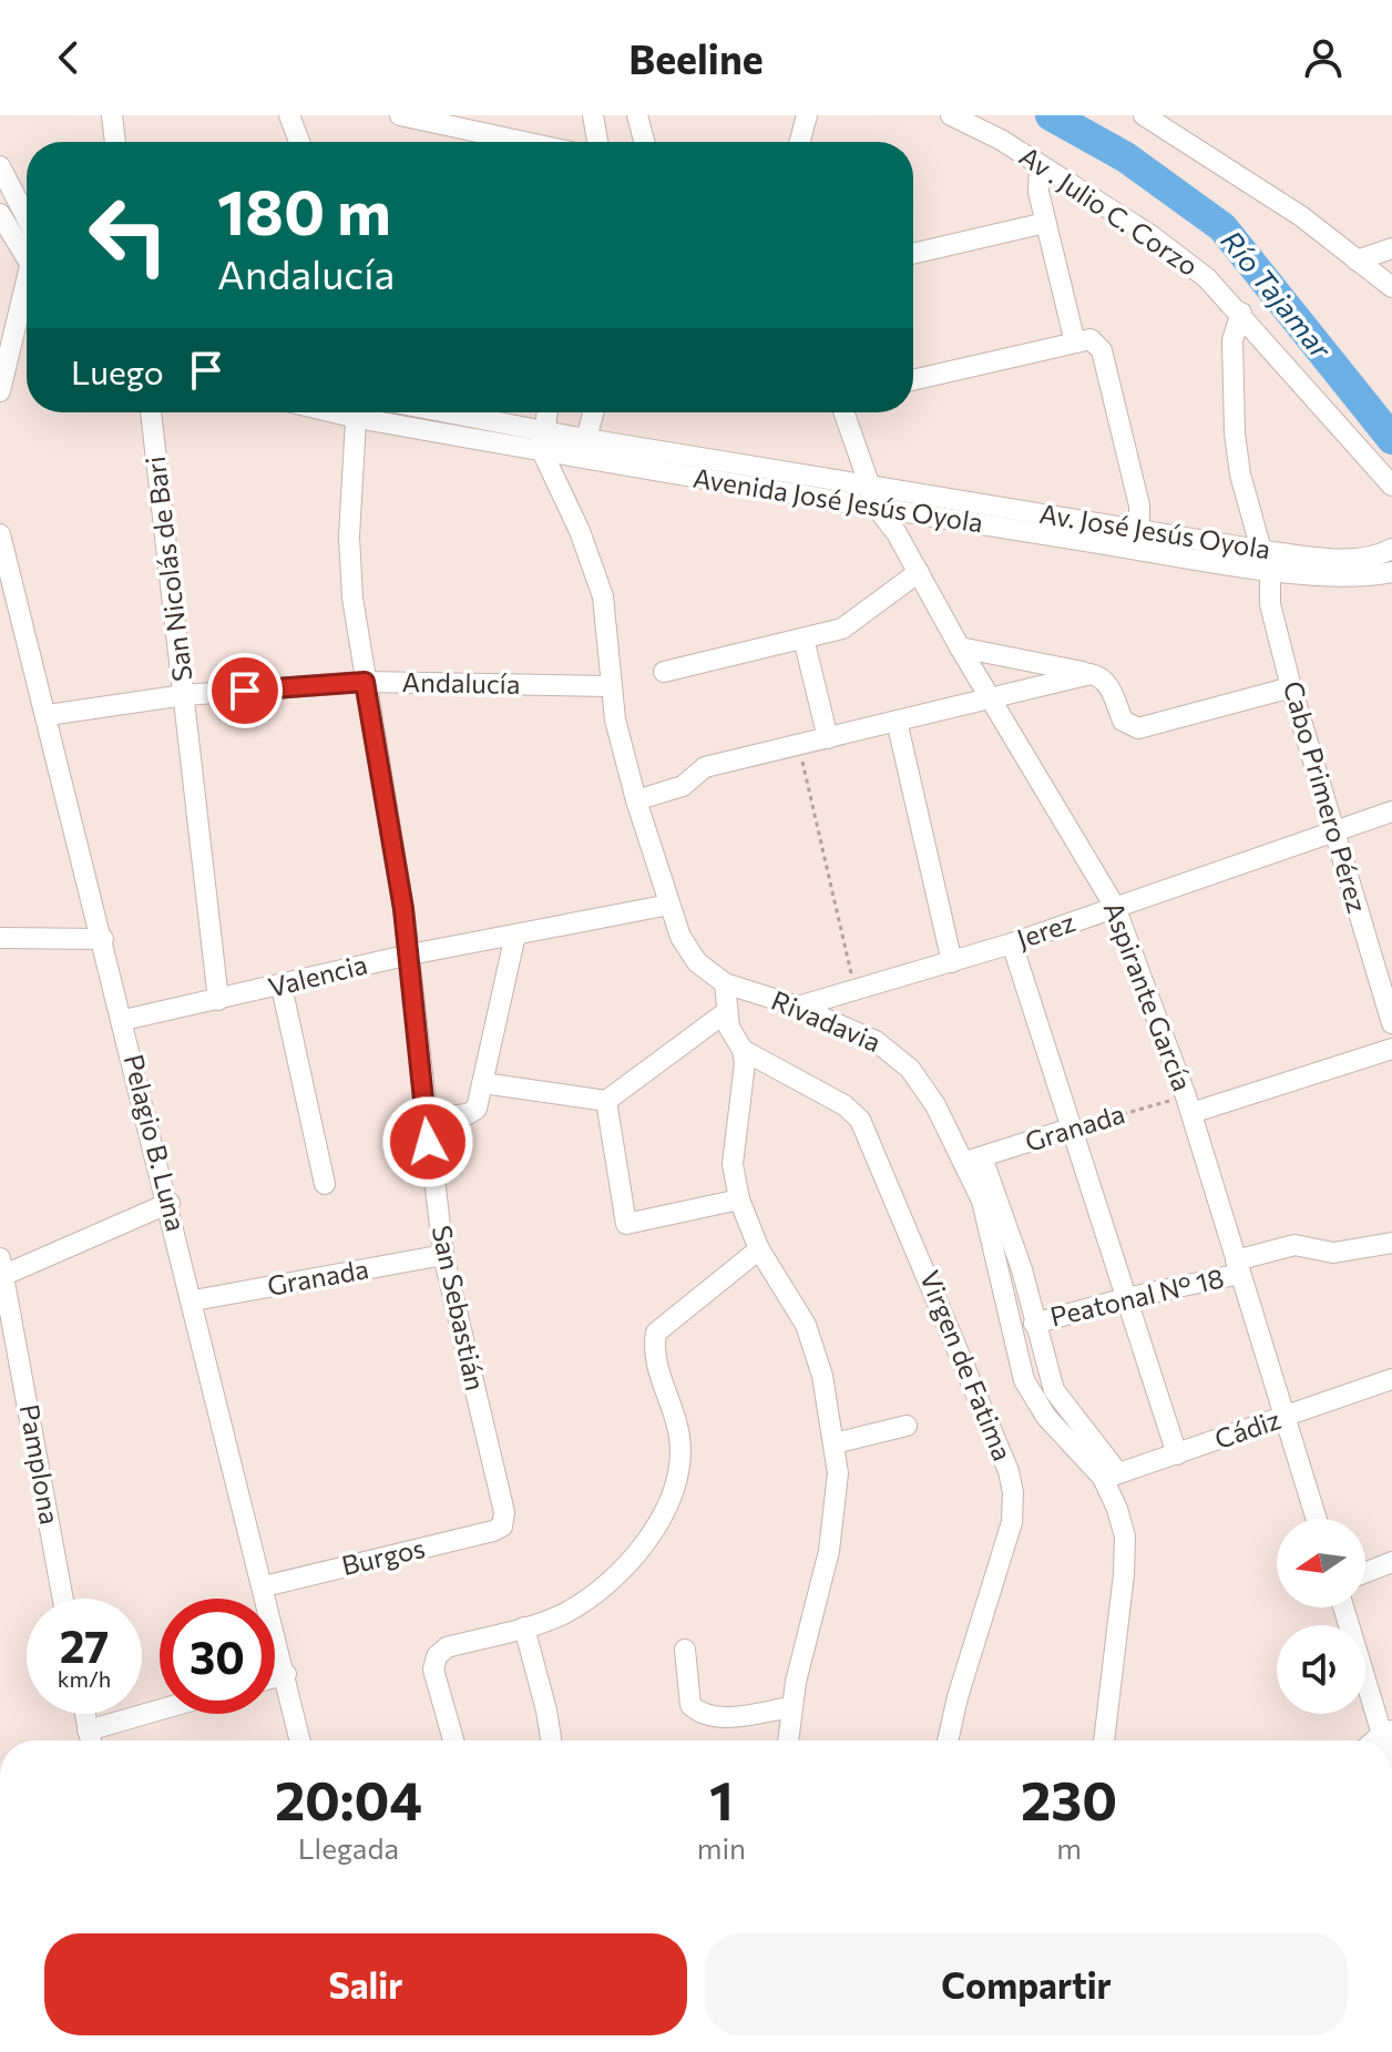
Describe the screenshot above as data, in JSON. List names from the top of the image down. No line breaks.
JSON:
{"streets":{"street":["Av . Julio C. Corzo","Avenida José Jesús Oyola","Av. José Jesús Oyola","San Nicolás de Bari","Andalucía","Cabo Primero Pérez","Jerez","Valencia","Aspirante García","Rivadavia","Granada","Pelagio B. Luna","Peatonal N° 18","San Sebastián","Virgen de Fatima","Cádiz","Pamplona","Burgos"]},"crossings":[["Av . Julio C. Corzo","Cabo Primero Pérez"],["Avenida José Jesús Oyola","Av. José Jesús Oyola"],["Avenida José Jesús Oyola","Cabo Primero Pérez"],["Avenida José Jesús Oyola","Aspirante García"],["Avenida José Jesús Oyola","Rivadavia"],["Av. José Jesús Oyola","Cabo Primero Pérez"],["San Nicolás de Bari","Andalucía"],["San Nicolás de Bari","Valencia"],["Andalucía","Rivadavia"],["Andalucía","Pelagio B. Luna"],["Andalucía","San Sebastián"],["Cabo Primero Pérez","Jerez"],["Jerez","Aspirante García"],["Jerez","Rivadavia"],["Valencia","Rivadavia"],["Valencia","Pelagio B. Luna"],["Valencia","San Sebastián"],["Aspirante García","Granada"],["Aspirante García","Peatonal N° 18"],["Aspirante García","Cádiz"],["Rivadavia","Granada"],["Rivadavia","Cádiz"],["Granada","Pelagio B. Luna"],["Granada","San Sebastián"],["Pelagio B. Luna","Burgos"],["San Sebastián","Burgos"]],"water":["Río Tajamar"],"north":"left","page":{"header":"Beeline","turn":["180 m","Andalucía"],"then":"Luego","speed":"27 km/h","limit":"30","eta":["20:04","Llegada","1","min","230","m"],"buttons":["Salir","Compartir"]}}
